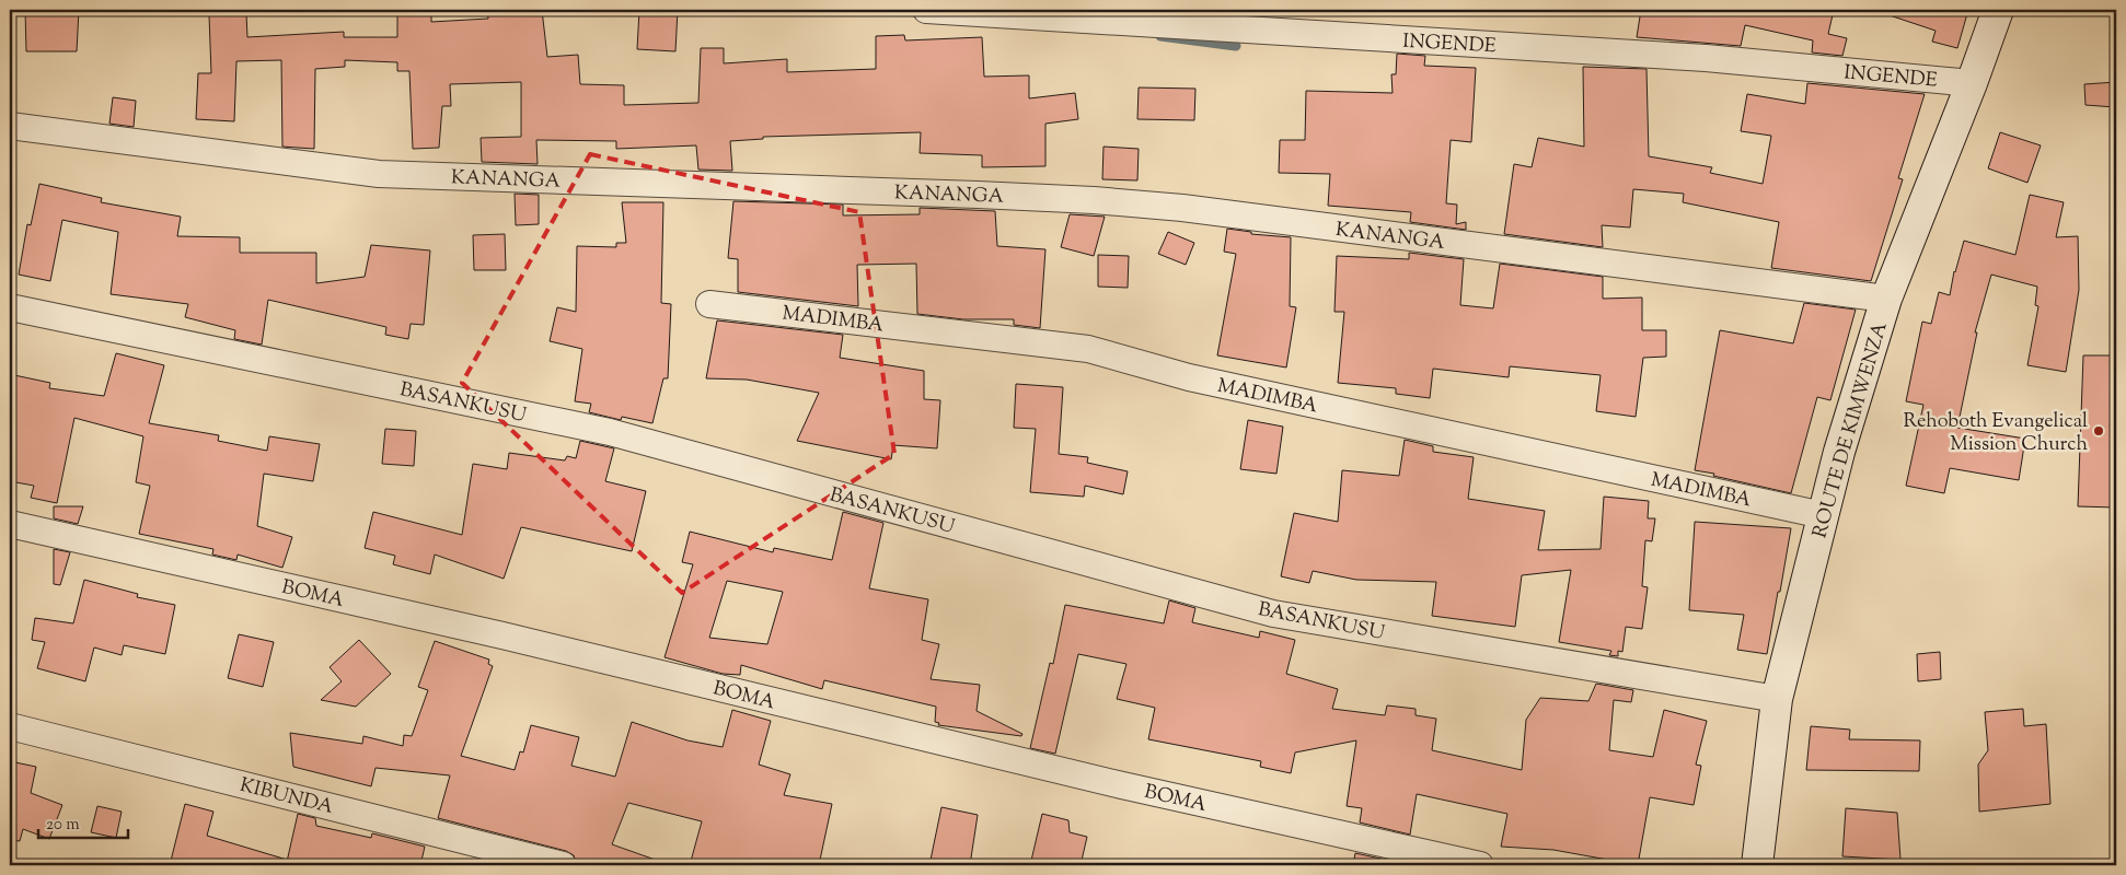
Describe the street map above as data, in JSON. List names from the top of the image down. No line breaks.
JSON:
{"streets":{"street":["INGENDE","KANANGA","MADIMBA","BASANKUSU","ROUTE DE KIMWENZA","BOMA","KIBUNDA"]},"crossings":[["INGENDE","ROUTE DE KIMWENZA"],["KANANGA","ROUTE DE KIMWENZA"],["MADIMBA","ROUTE DE KIMWENZA"],["BASANKUSU","ROUTE DE KIMWENZA"]],"places":["Rehoboth Evangelical Mission Church"],"scale_bar":"20 m"}
